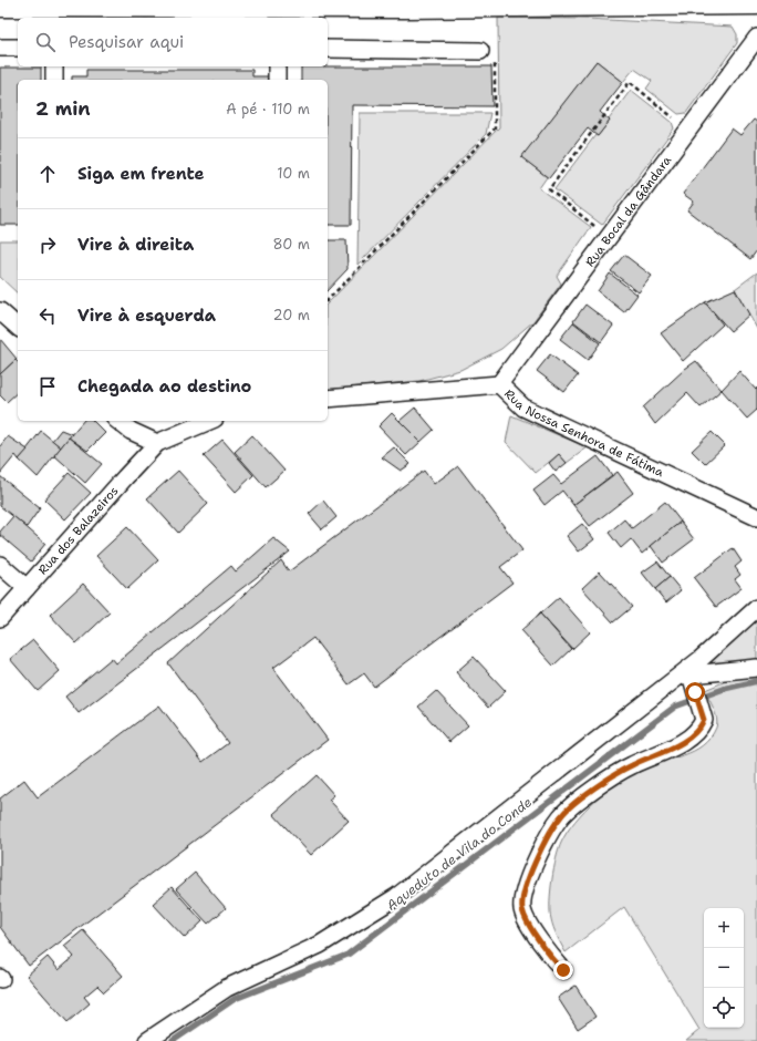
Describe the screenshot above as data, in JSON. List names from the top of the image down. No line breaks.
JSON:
{"streets":{"street":["Rua Bocal da Gândara","Rua Nossa Senhora de Fátima","Rua dos Balazeiros"]},"crossings":[["Rua Bocal da Gândara","Rua Nossa Senhora de Fátima"]],"water":["Aqueduto de Vila do Conde"],"page":{"search":"Pesquisar aqui","heading":["2 min","A pé · 110 m"],"list":[["Siga em frente","10 m"],["Vire à direita","80 m"],["Vire à esquerda","20 m"],"Chegada ao destino"],"map_buttons":["+","−"]}}
